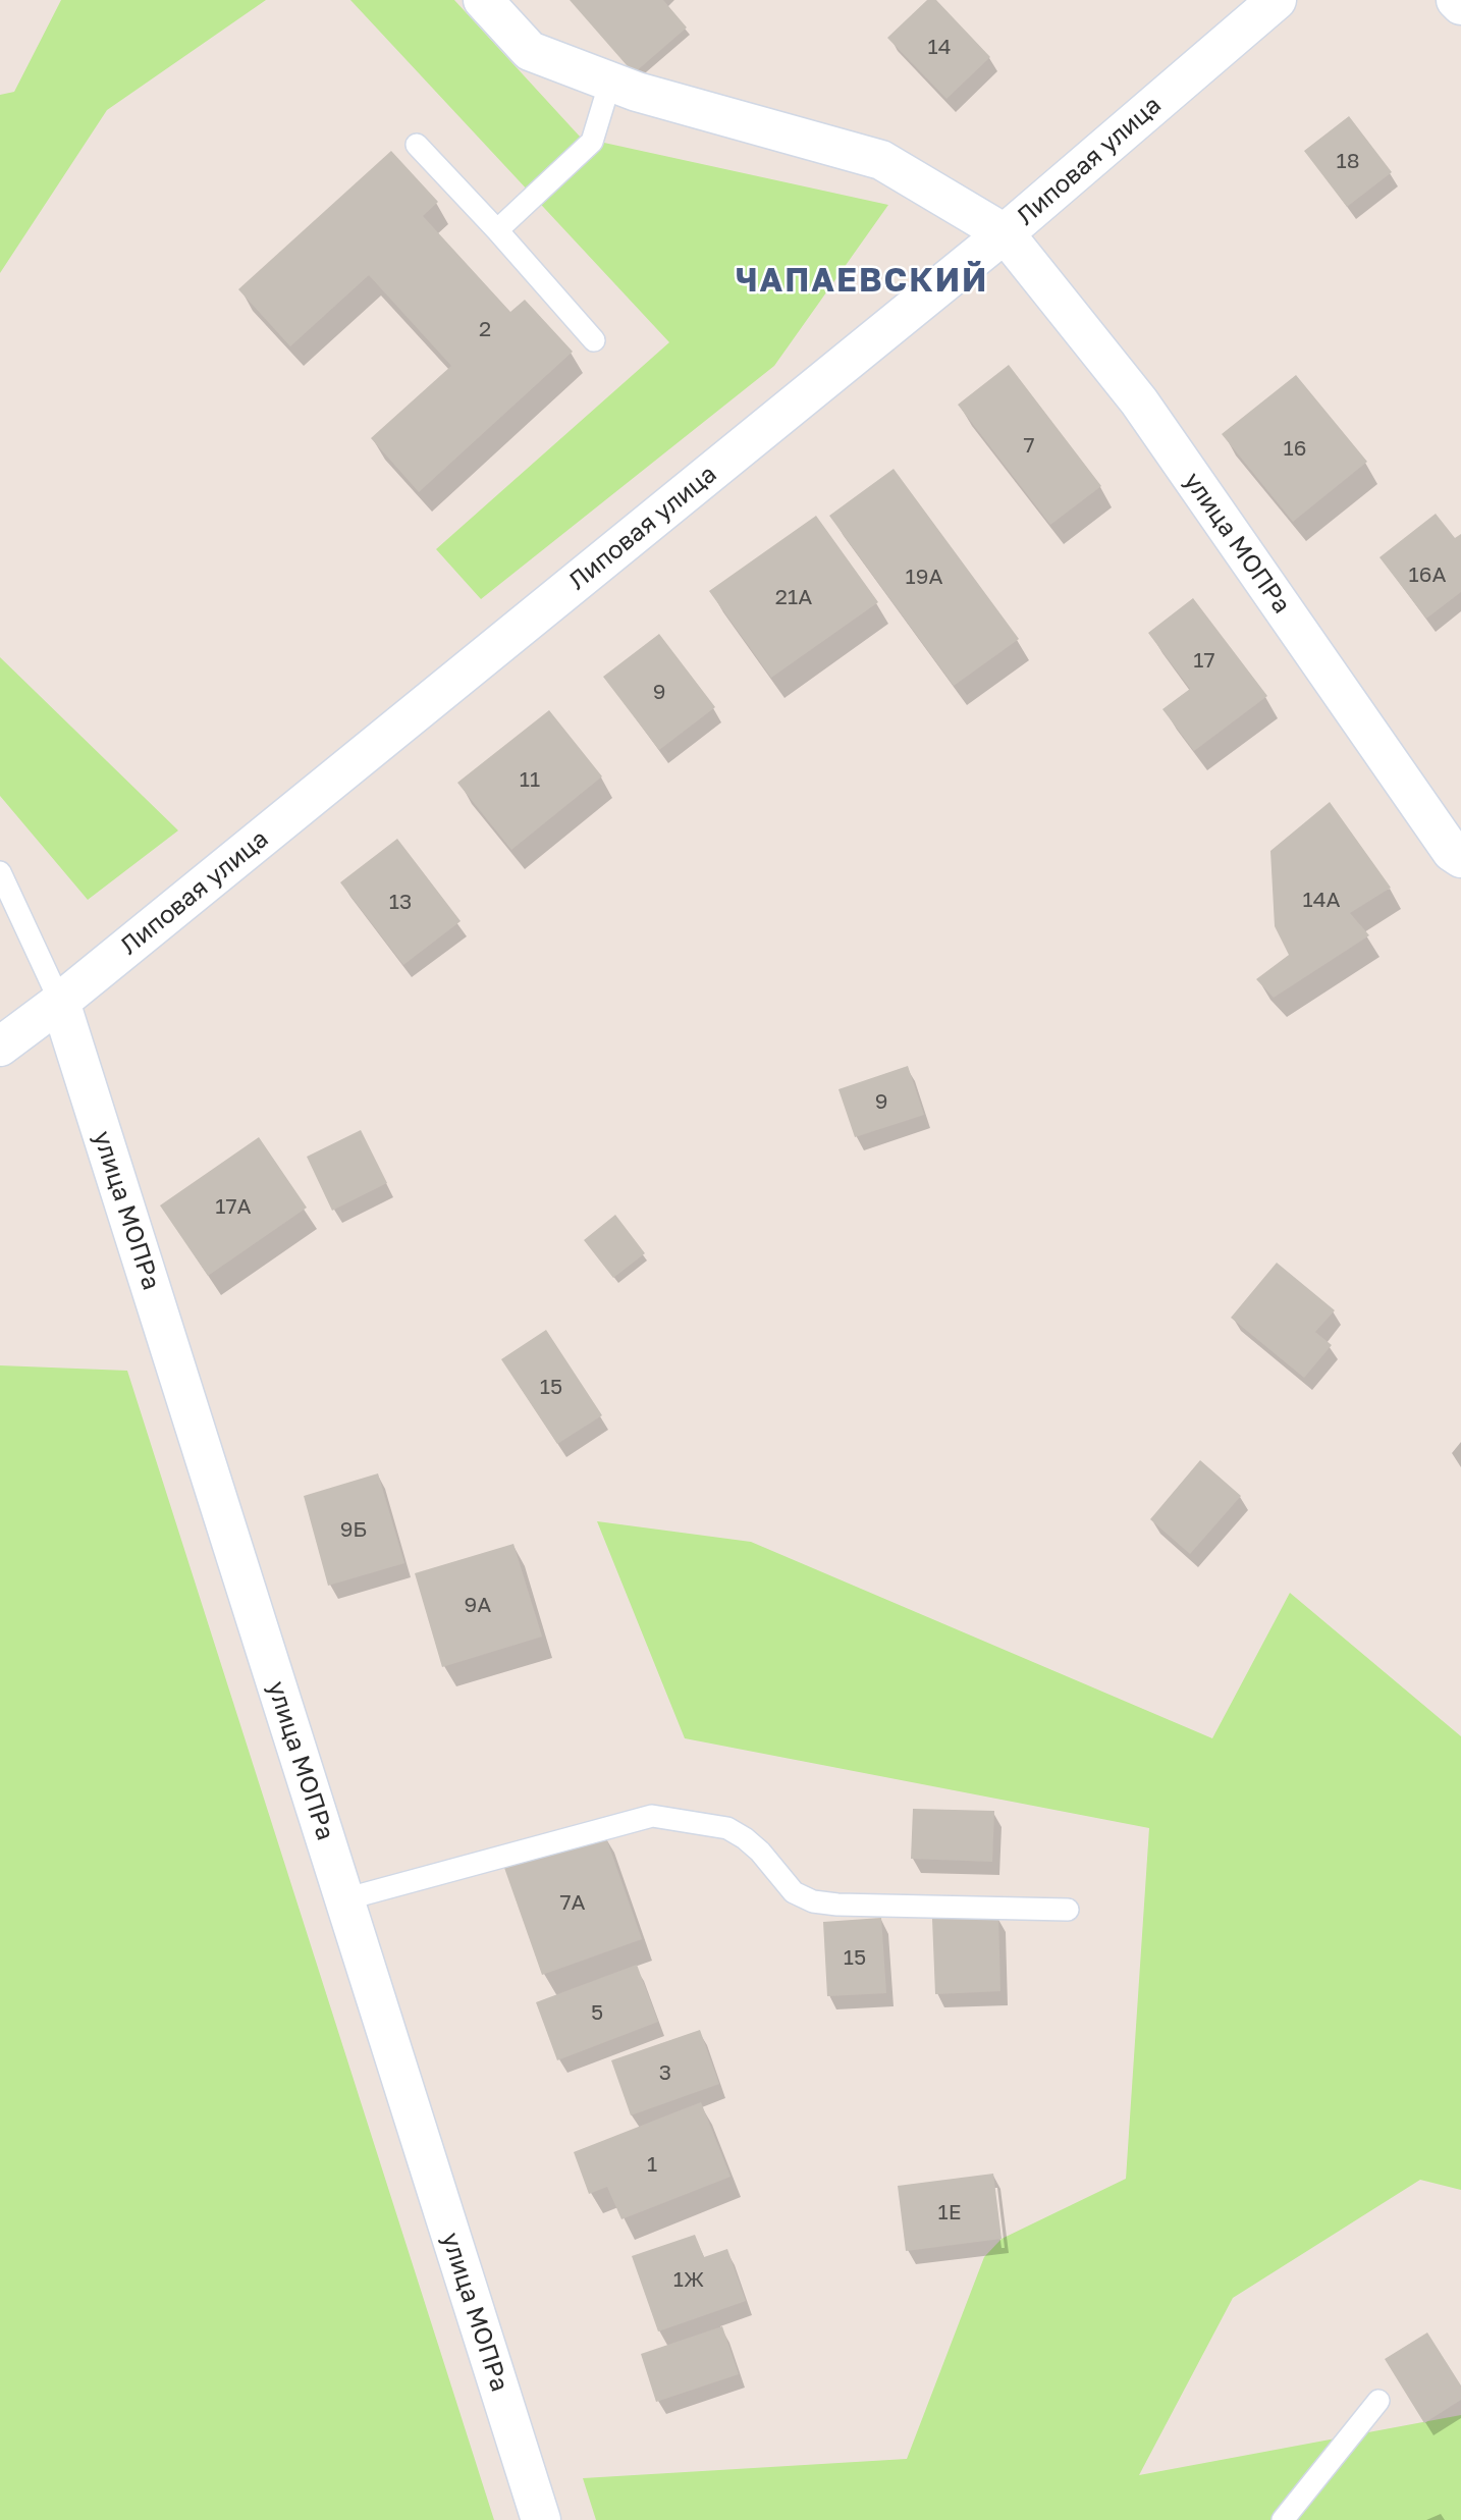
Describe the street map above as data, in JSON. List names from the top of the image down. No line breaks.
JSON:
{"streets":{"street":["Липовая улица","улица МОПРа"]},"crossings":[["Липовая улица","улица МОПРа"]],"districts":["ЧАПАЕВСКИЙ"],"house_numbers":["14","18","2","7","16","16А","19А","21А","17","9","11","14А","13","9","17А","15","9Б","9А","7А","15","5","3","1","1Е","1Ж"]}
